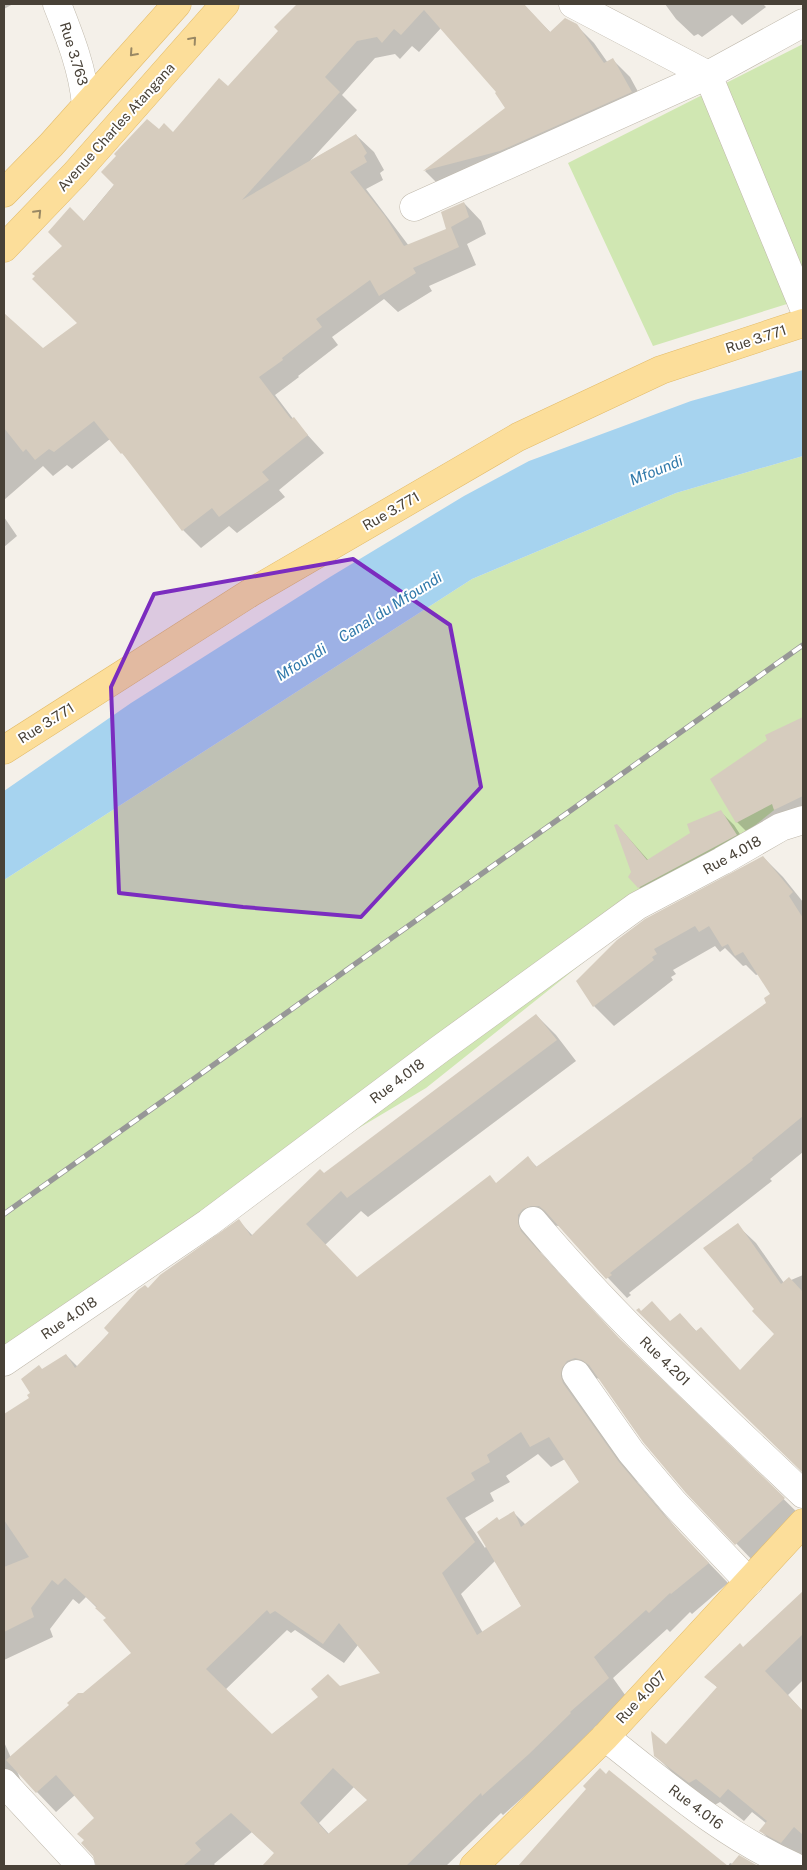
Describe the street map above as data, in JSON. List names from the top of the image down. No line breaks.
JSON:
{"streets":{"main road":["Avenue Charles Atangana","Rue 3.771","Rue 4.007"],"street":["Rue 3.763","Rue 4.018","Rue 4.201","Rue 4.016"]},"crossings":[["Rue 4.007","Rue 4.016"]],"water":["Mfoundi","Canal du Mfoundi"]}
